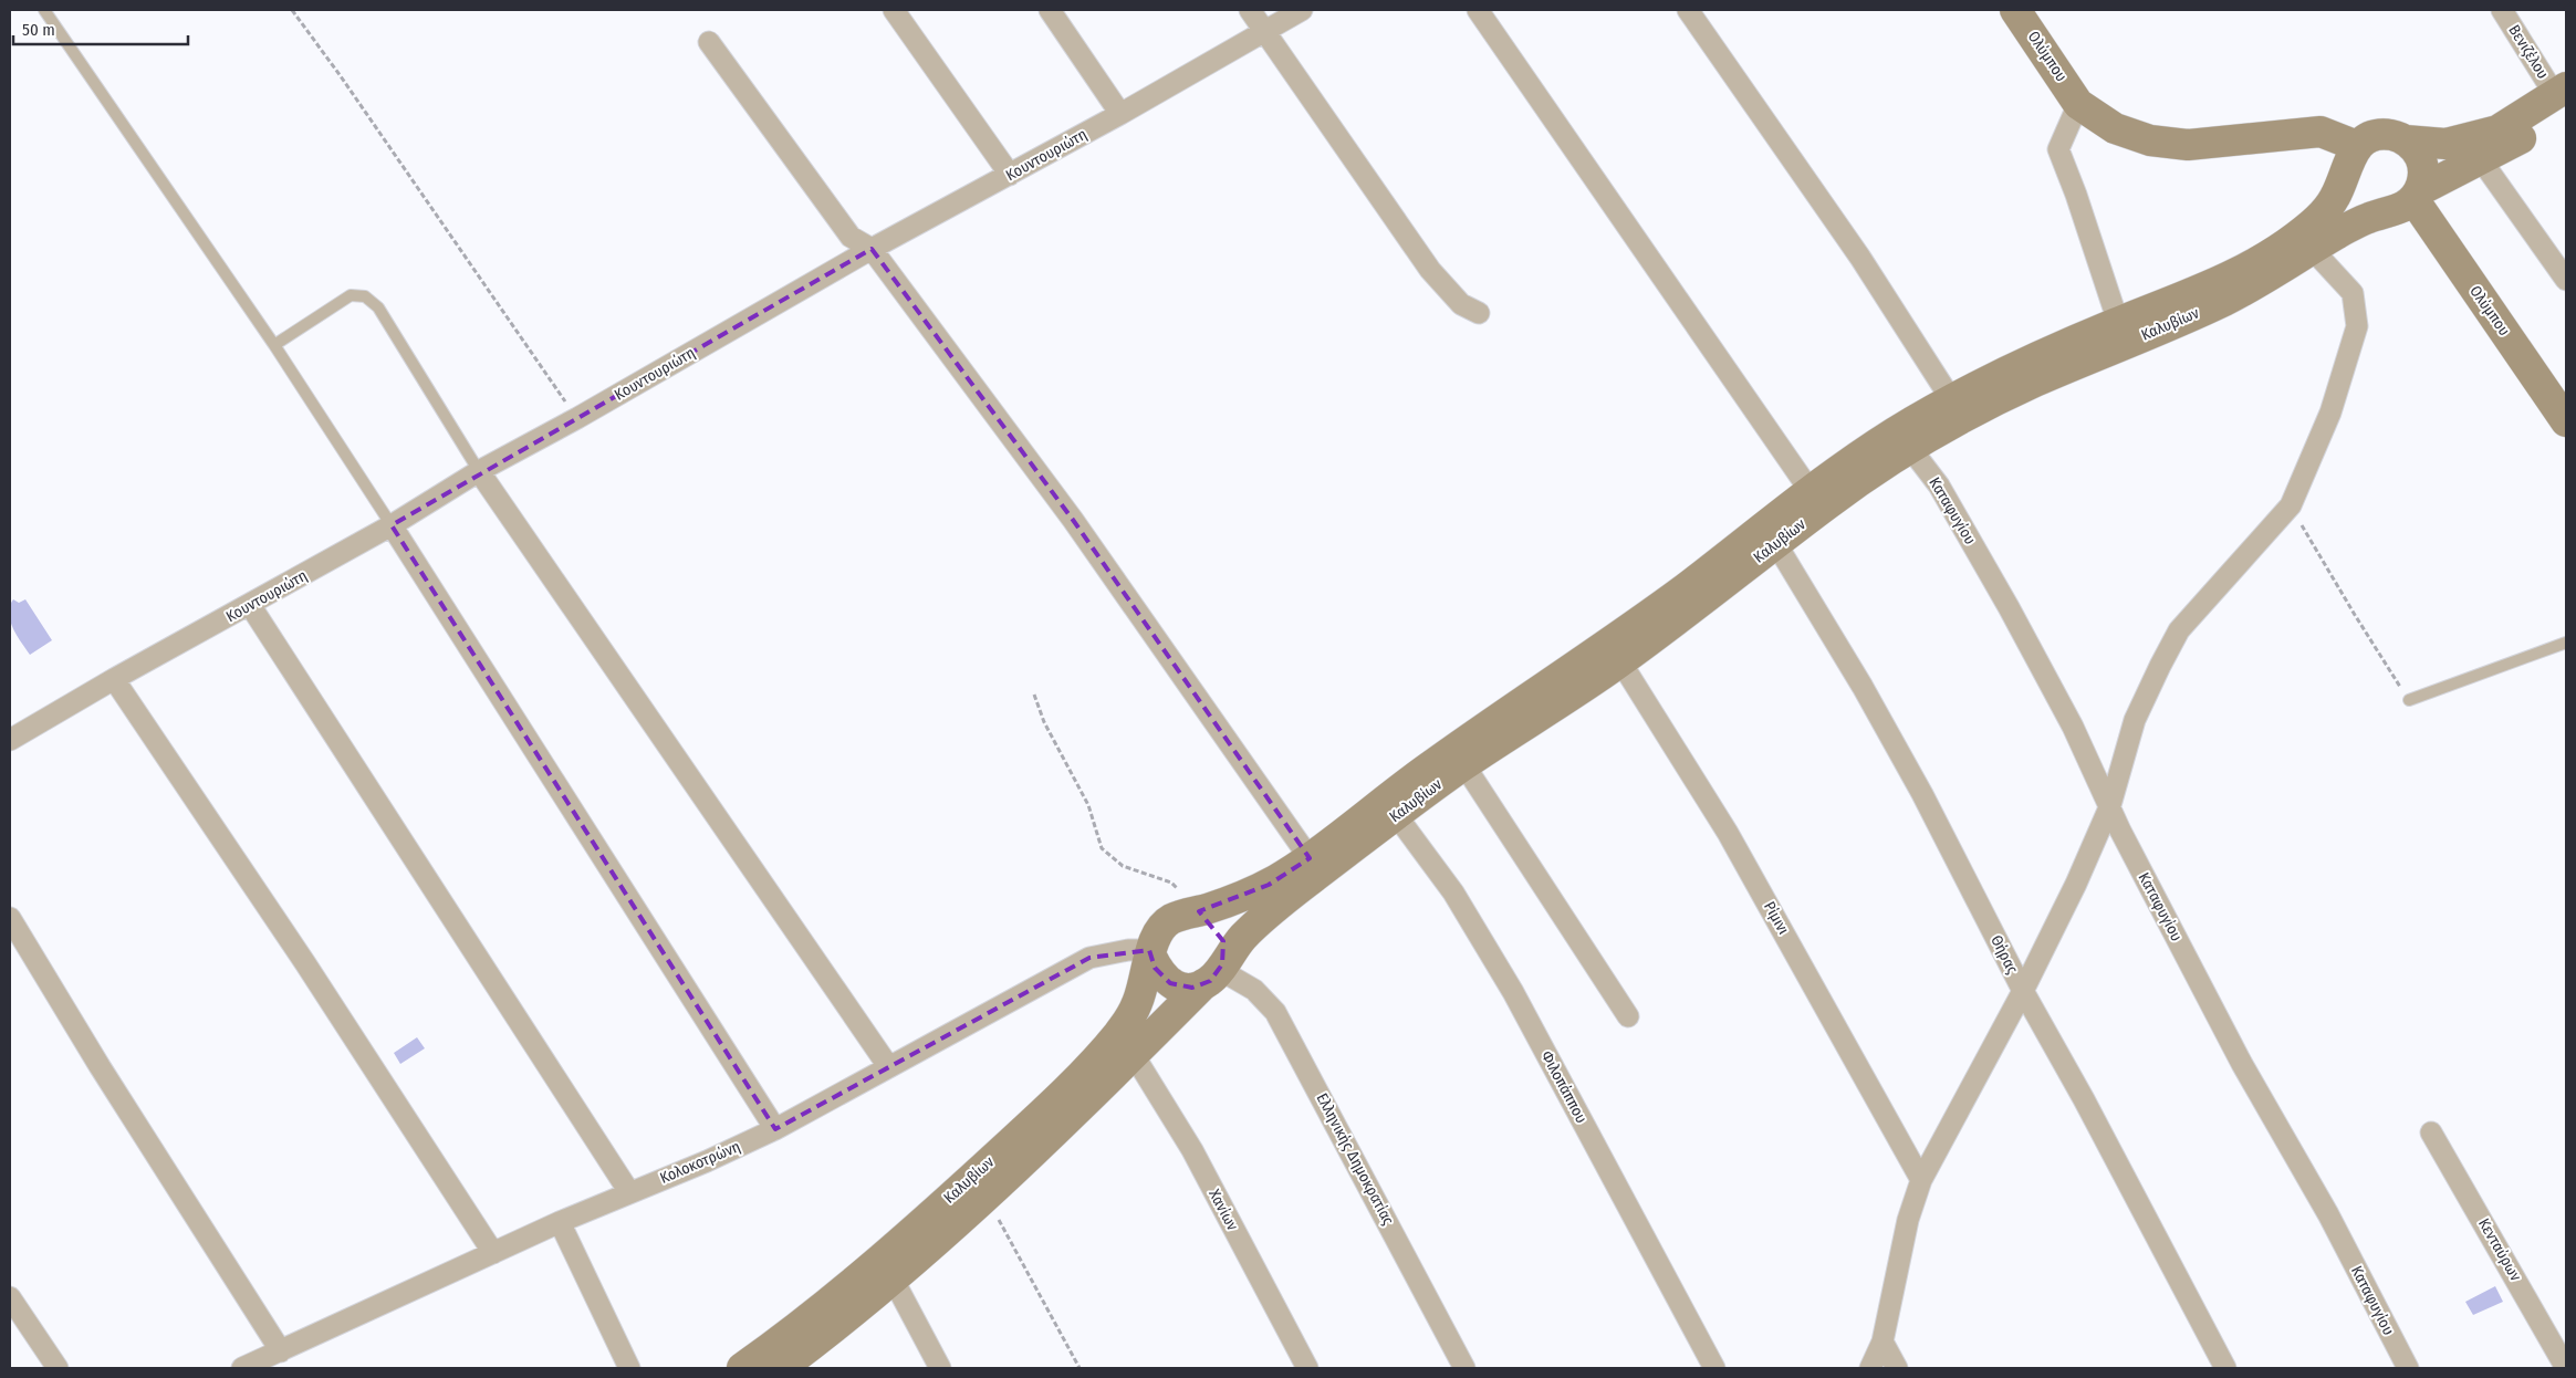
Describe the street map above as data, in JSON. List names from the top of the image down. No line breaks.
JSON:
{"streets":{"main road":["Ολύμπου","Καλυβίων"],"street":["Βενιζέλου","Κουντουριώτη","Καταφυγίου","Ρίμινι","Θήρας","Φιλοπάππου","Ελληνικής Δημοκρατίας","Κολοκοτρώνη","Χανίων","Κενταύρων"]},"crossings":[["Βενιζέλου","Καλυβίων"],["Ολύμπου","Καλυβίων"],["Καλυβίων","Καταφυγίου"],["Καλυβίων","Ρίμινι"],["Καλυβίων","Θήρας"],["Καλυβίων","Φιλοπάππου"],["Καλυβίων","Ελληνικής Δημοκρατίας"],["Καλυβίων","Κολοκοτρώνη"],["Καλυβίων","Χανίων"],["Ελληνικής Δημοκρατίας","Κολοκοτρώνη"]],"scale_bar":"50 m"}
